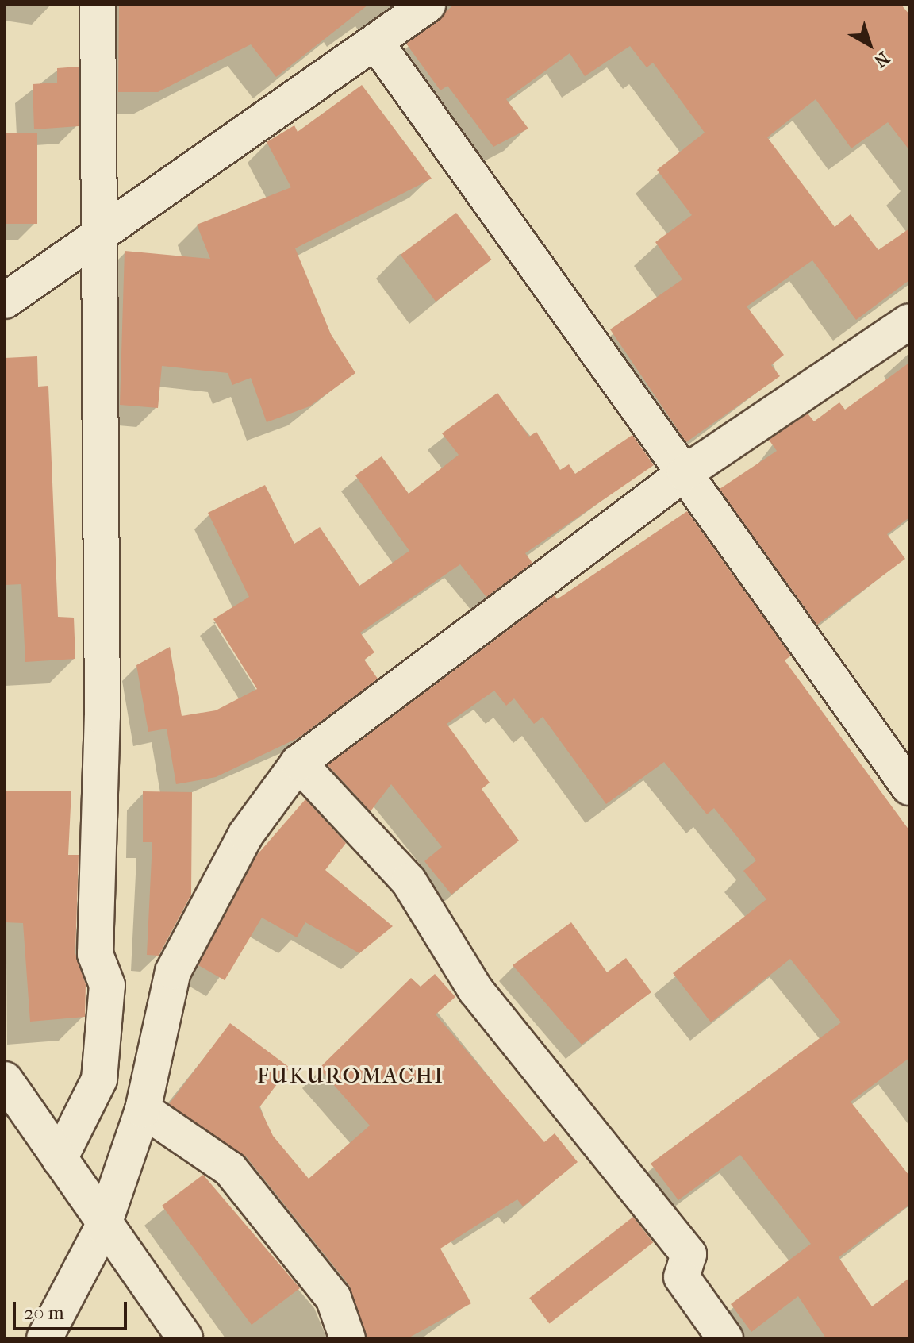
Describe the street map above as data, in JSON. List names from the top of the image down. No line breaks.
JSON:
{"districts":["FUKUROMACHI"],"scale_bar":"20 m","north":"bottom right"}
